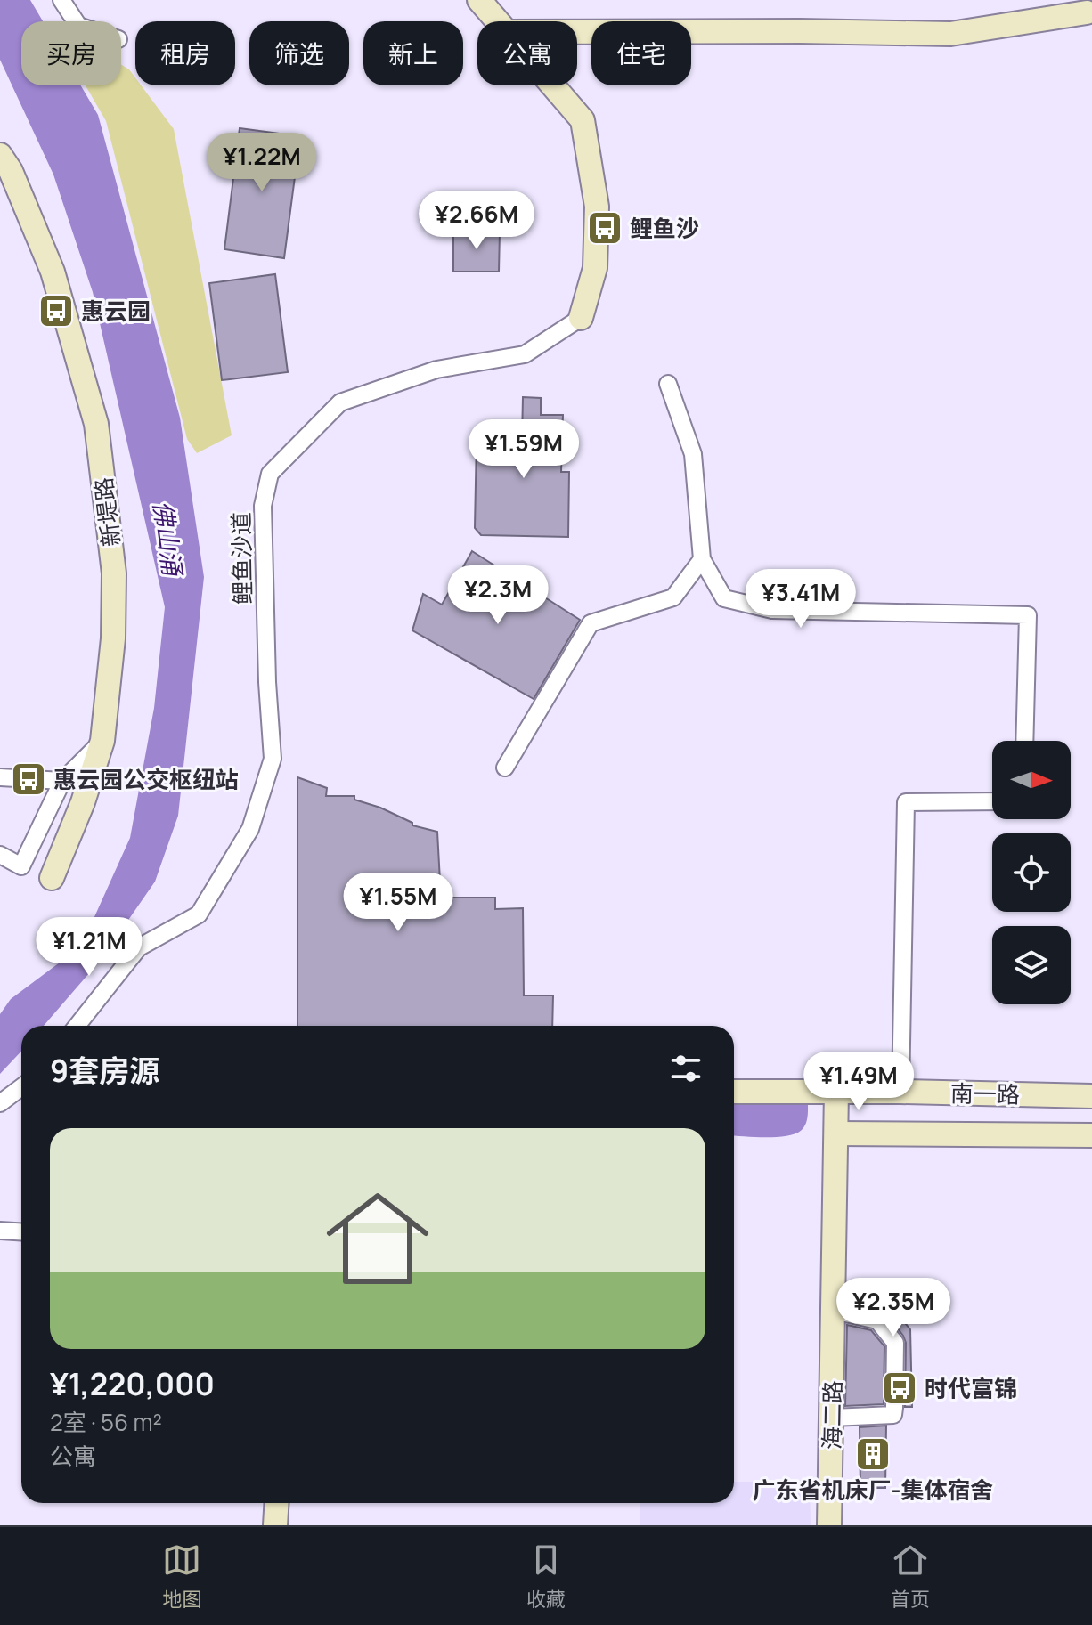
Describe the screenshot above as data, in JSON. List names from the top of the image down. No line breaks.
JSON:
{"streets":{"street":["新堤路","鲤鱼沙道","南一路","海二路"]},"crossings":[["南一路","海二路"]],"water":["佛山涌"],"places":{"bus stop":["鲤鱼沙","惠云园","惠云园公交枢纽站","时代富锦"],"building":["广东省机床厂-集体宿舍"]},"north":"right","page":{"chip":["买房","租房","筛选","新上","公寓","住宅"],"price":["¥1.22M","¥2.66M","¥1.59M","¥2.3M","¥3.41M","¥1.55M","¥1.21M","¥1.49M","¥2.35M"],"heading":"9套房源","list":[{"name":"¥1,220,000","note":"2室 · 56 m² · 公寓"}],"tabs":["地图","收藏","首页"]}}
